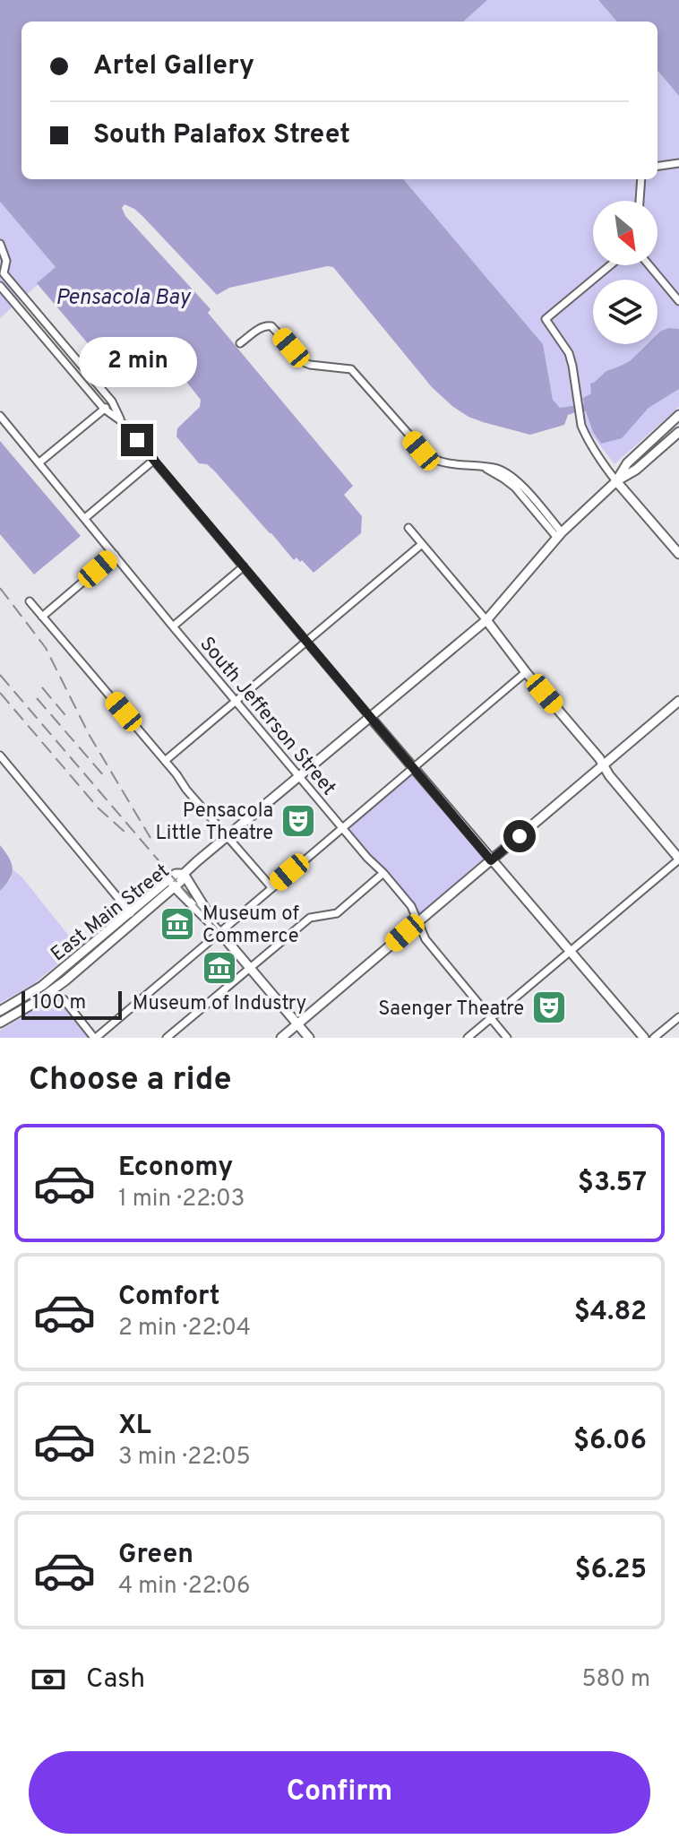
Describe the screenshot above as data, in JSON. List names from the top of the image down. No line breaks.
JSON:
{"streets":{"main road":["East Main Street"],"street":["South Jefferson Street"]},"crossings":[["South Jefferson Street","East Main Street"]],"water":["Pensacola Bay"],"places":{"theatre":["Pensacola Little Theatre","Saenger Theatre"],"museum":["Museum of Commerce","Museum of Industry"]},"scale_bar":"100 m","north":"bottom right","page":{"banner":["Artel Gallery","South Palafox Street"],"bubble":"2 min","scale":"100 m","heading":"Choose a ride","list":[{"name":"Economy","note":"1 min · 22:03","value":"$3.57"},{"name":"Comfort","note":"2 min · 22:04","value":"$4.82"},{"name":"XL","note":"3 min · 22:05","value":"$6.06"},{"name":"Green","note":"4 min · 22:06","value":"$6.25"}],"pay":["Cash","580 m"],"buttons":"Confirm"}}
